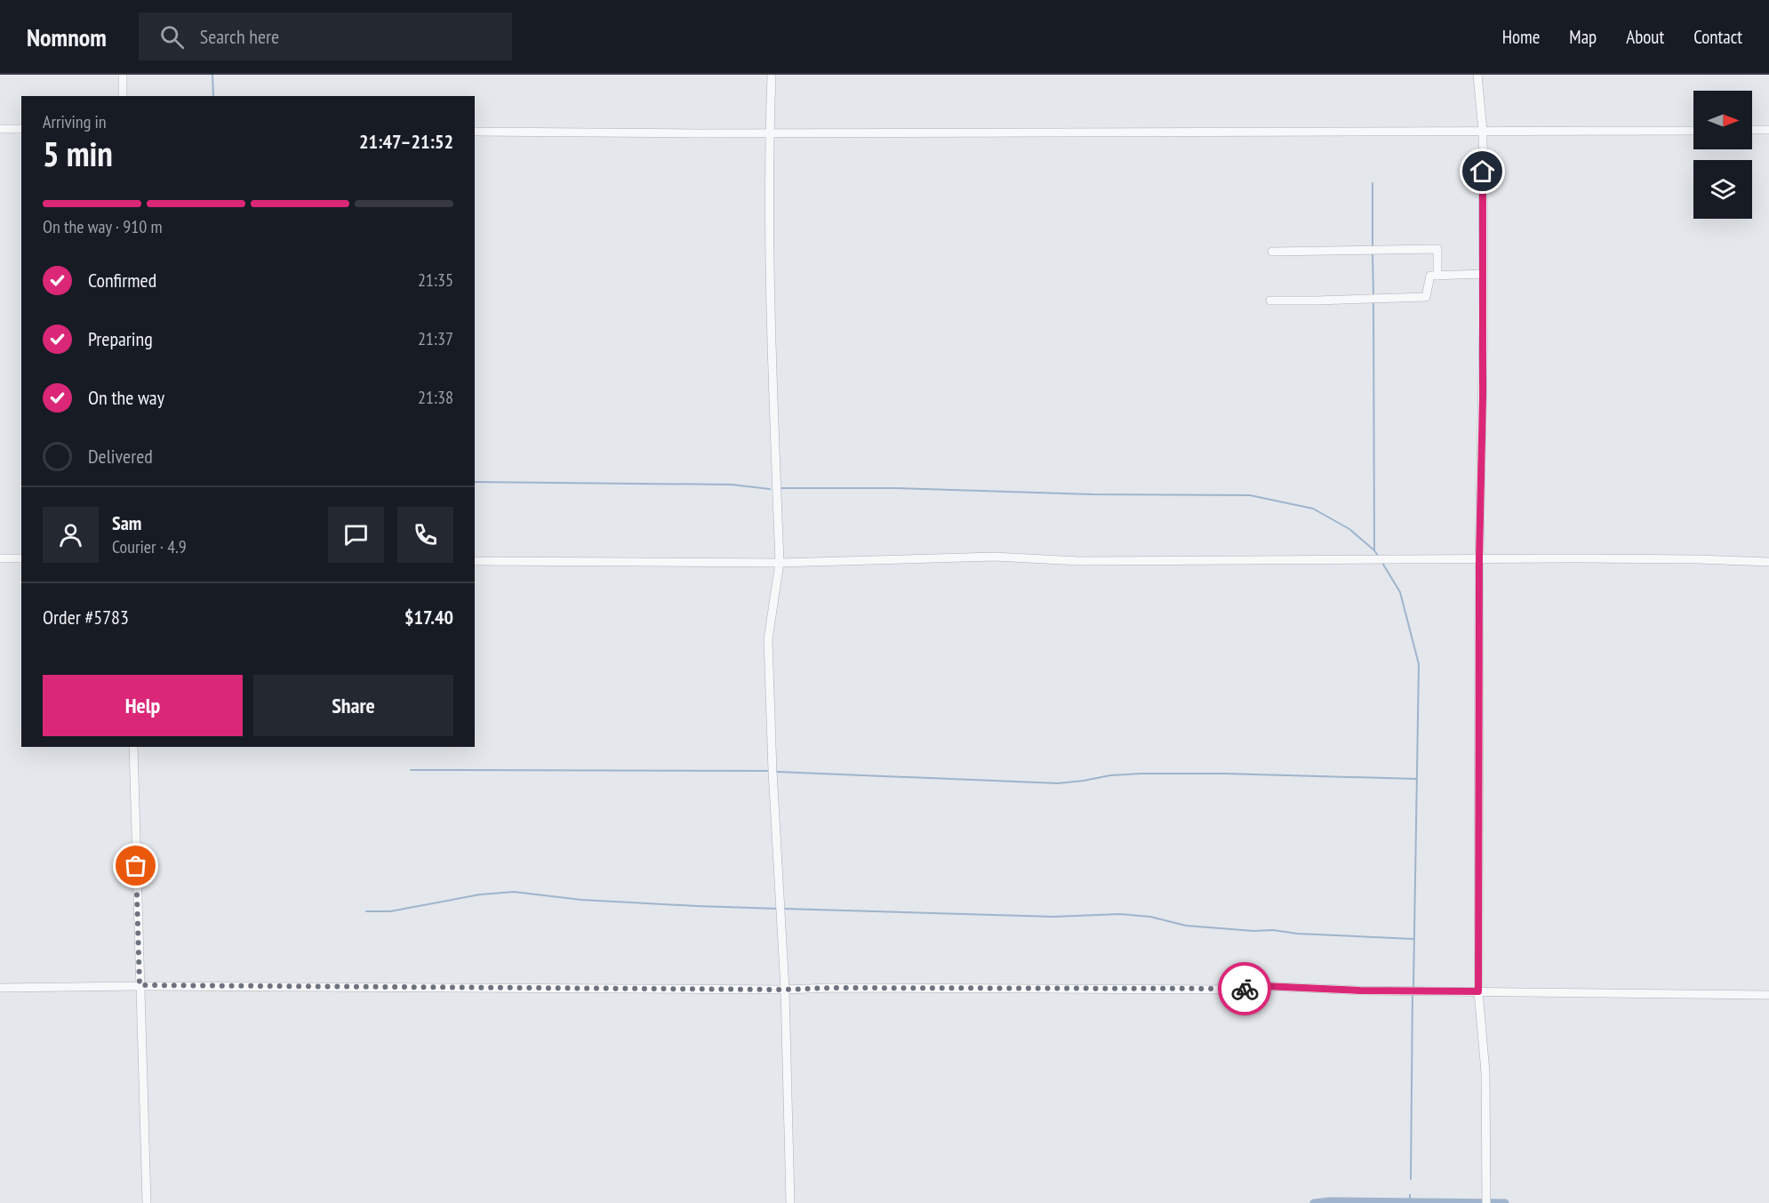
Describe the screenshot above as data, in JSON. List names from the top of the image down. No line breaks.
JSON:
{"north":"right","page":{"header":"Nomnom","search":"Search here","nav":["Home","Map","About","Contact"],"heading":["5 min","Arriving in","21:47–21:52"],"panel":["Sam","Courier · 4.9","Order #5783","$17.40"],"bar":"On the way · 910 m","list":[["Confirmed","21:35"],["Preparing","21:37"],["On the way","21:38"],"Delivered"],"buttons":["Help","Share"]}}
